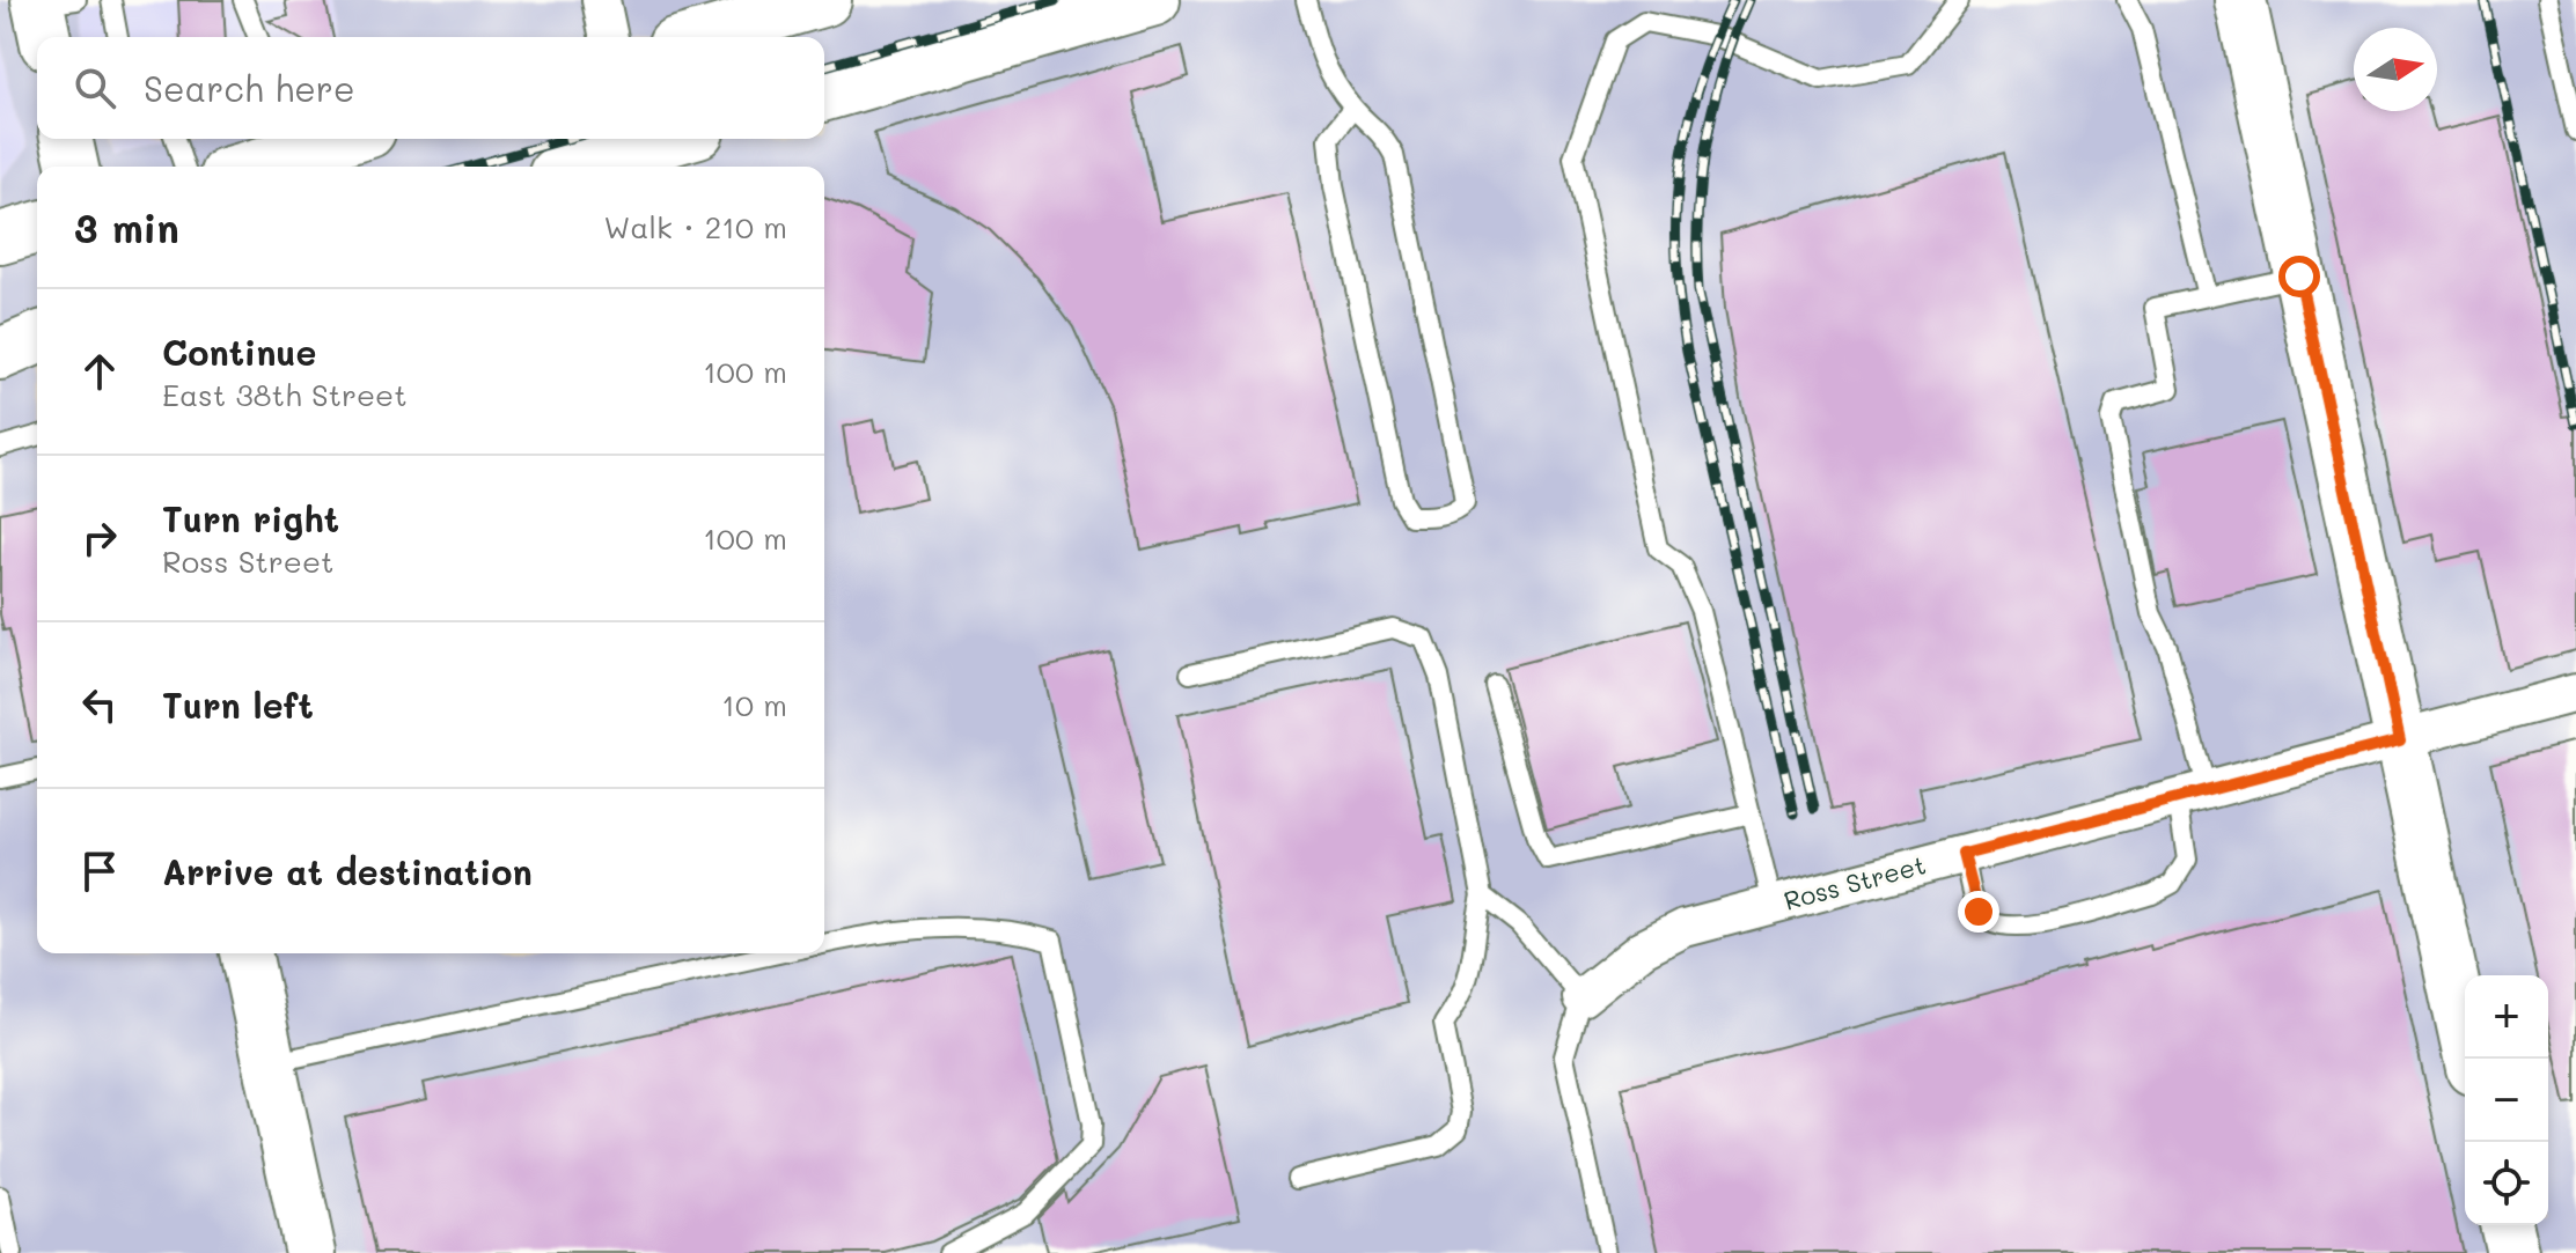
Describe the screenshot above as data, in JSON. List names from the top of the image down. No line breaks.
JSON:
{"streets":{"street":["Ross Street"]},"north":"right","page":{"search":"Search here","heading":["3 min","Walk · 210 m"],"list":[["Continue","East 38th Street","100 m"],["Turn right","Ross Street","100 m"],["Turn left","10 m"],"Arrive at destination"],"map_buttons":["+","−"]}}
